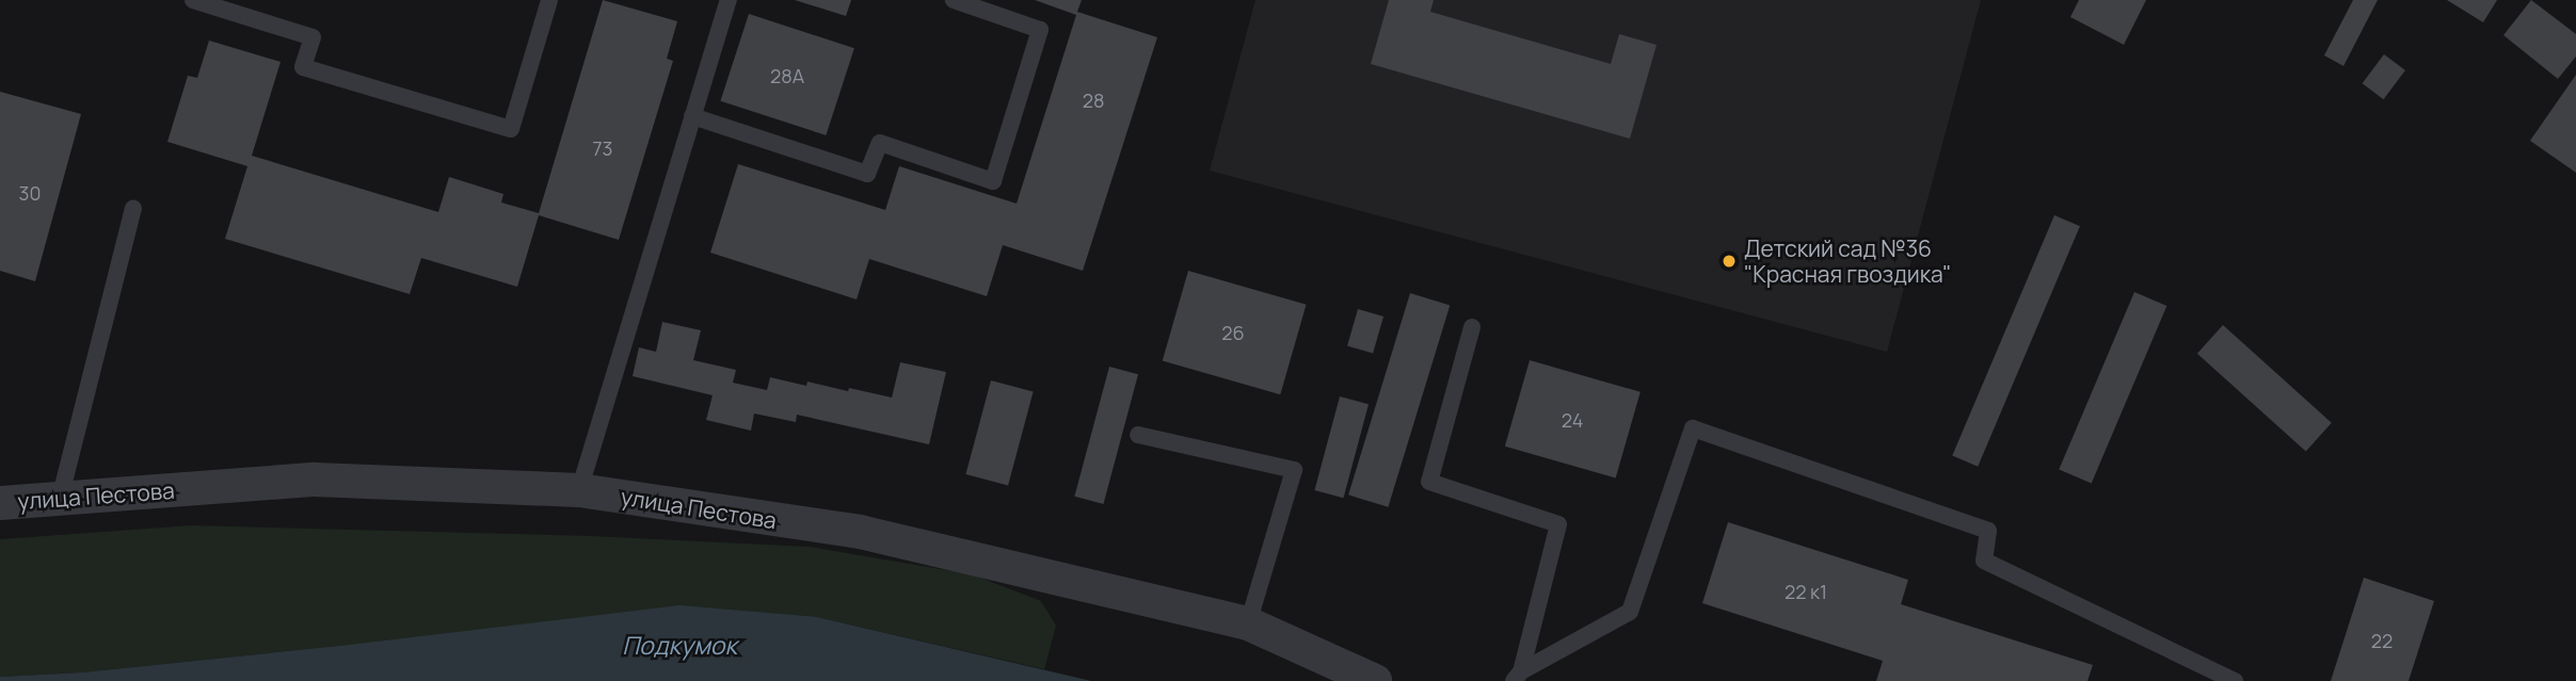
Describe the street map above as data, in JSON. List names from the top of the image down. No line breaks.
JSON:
{"streets":{"street":["улица Пестова"]},"water":["Подкумок"],"places":["Детский сад №36 \"Красная гвоздика\""],"house_numbers":["28А","28","73","30","26","24","22 к1","22"]}
